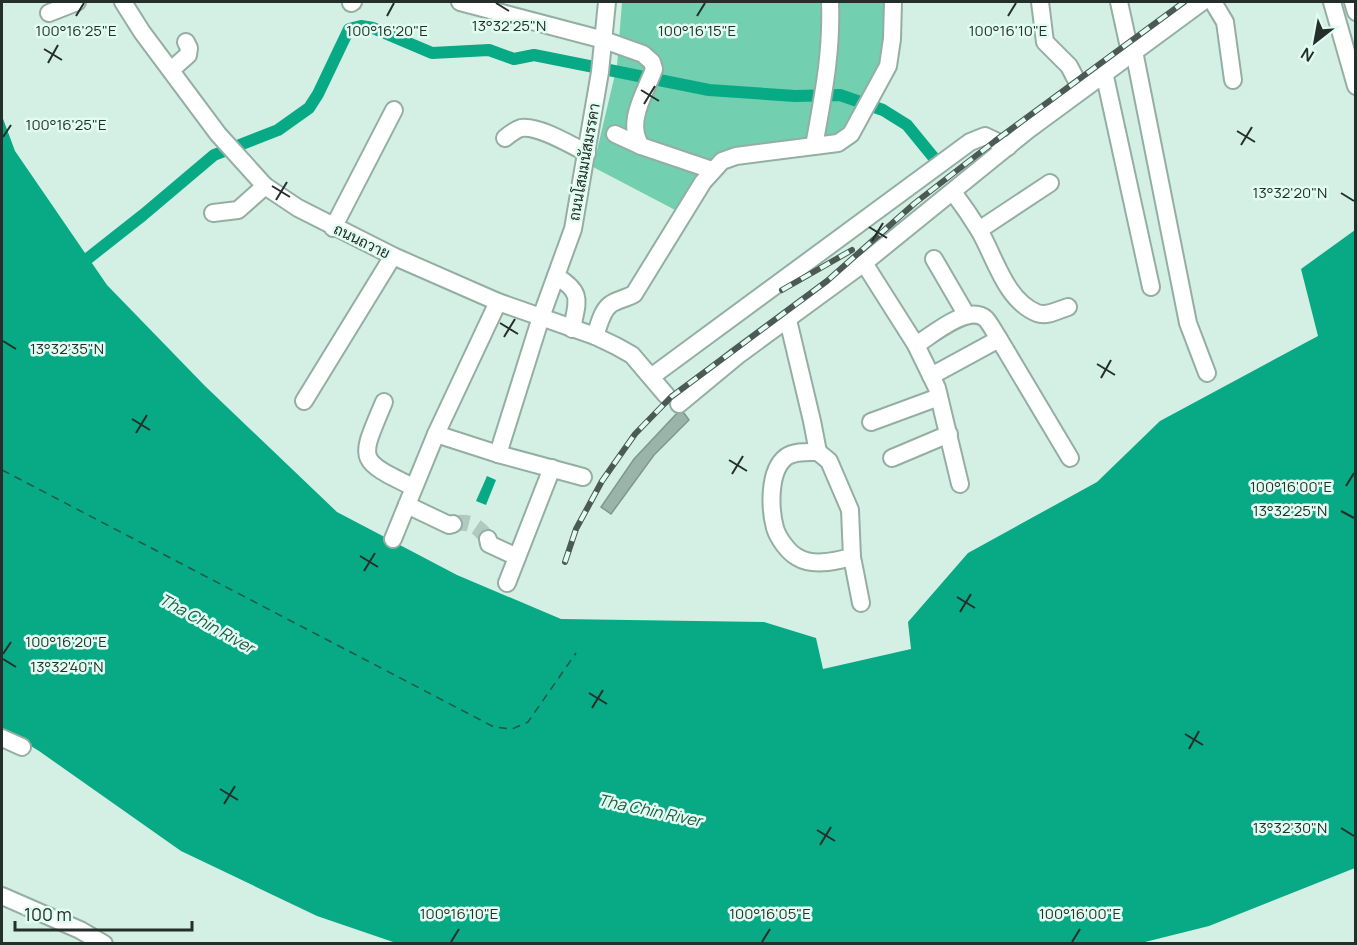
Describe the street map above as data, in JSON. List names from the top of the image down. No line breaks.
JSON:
{"streets":{"street":["ถนนโสมมนัสมรรคา","ถนนถวาย"]},"crossings":[["ถนนโสมมนัสมรรคา","ถนนถวาย"]],"water":["Tha Chin River"],"scale_bar":"100 m","north":"bottom left","coordinates":["13°32'25\"N","100°16'25\"E","100°16'20\"E","100°16'15\"E","100°16'10\"E","13°32'20\"N","13°32'35\"N","100°16'00\"E","13°32'40\"N","13°32'30\"N","100°16'05\"E"]}
